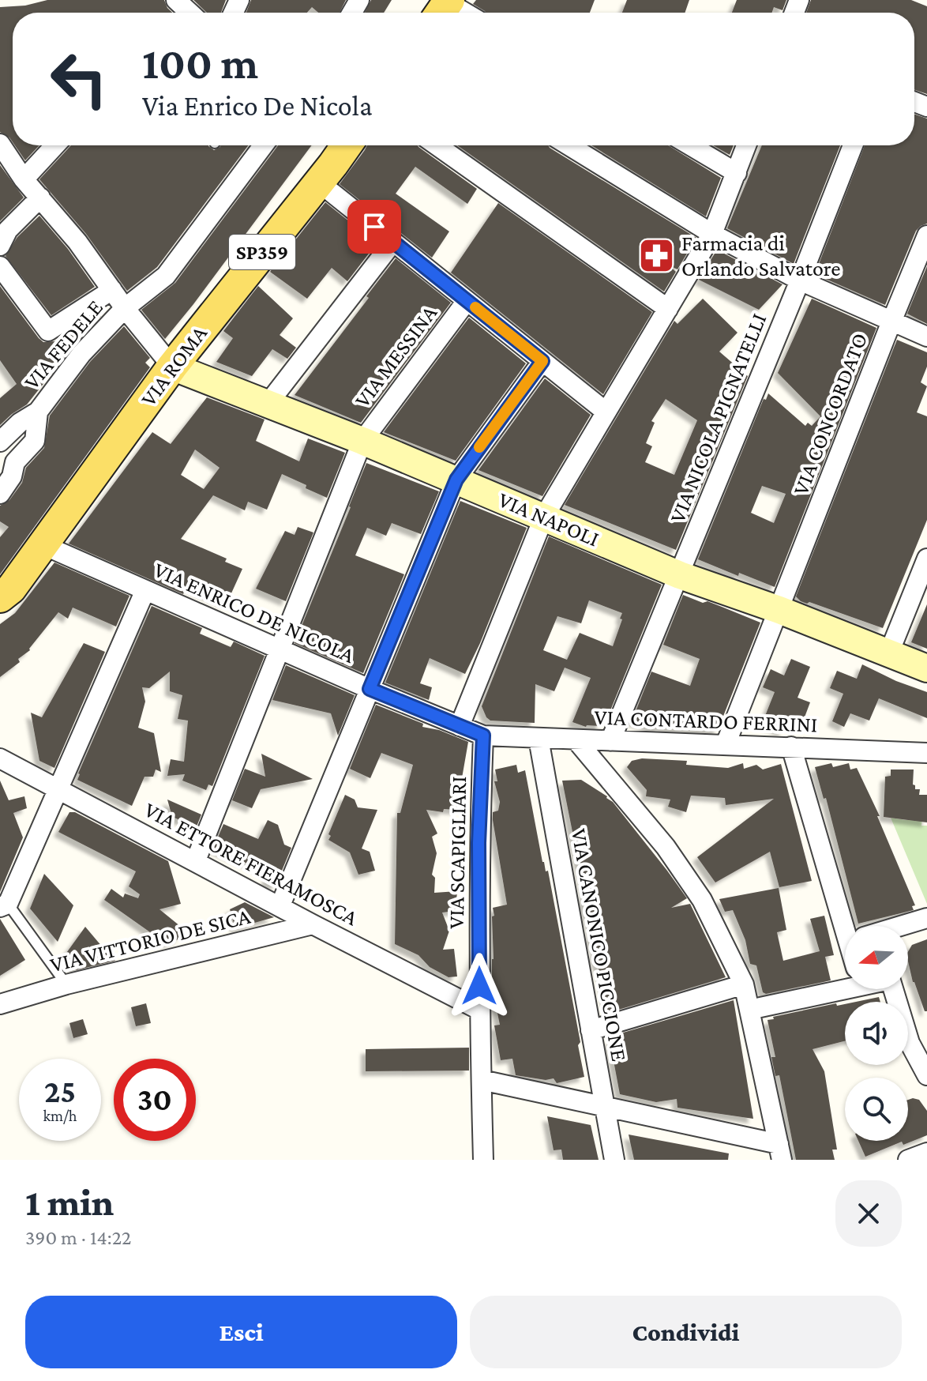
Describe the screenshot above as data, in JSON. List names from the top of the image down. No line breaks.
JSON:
{"streets":{"main road":["SP359","VIA ROMA","VIA NAPOLI"],"street":["VIA FEDELE","VIA MESSINA","VIA CONCORDATO","VIA NICOLA PIGNATELLI","VIA ENRICO DE NICOLA","VIA CONTARDO FERRINI","VIA SCAPIGLIARI","VIA ETTORE FIERAMOSCA","VIA VITTORIO DE SICA","VIA CANONICO PICCIONE"]},"crossings":[["VIA MESSINA","VIA NAPOLI"],["VIA MESSINA","VIA ENRICO DE NICOLA"],["VIA MESSINA","VIA ETTORE FIERAMOSCA"],["VIA ROMA","VIA NAPOLI"],["VIA ROMA","VIA ENRICO DE NICOLA"],["VIA CONCORDATO","VIA NAPOLI"],["VIA CONCORDATO","VIA CONTARDO FERRINI"],["VIA NICOLA PIGNATELLI","VIA NAPOLI"],["VIA NICOLA PIGNATELLI","VIA CONTARDO FERRINI"],["VIA ENRICO DE NICOLA","VIA CONTARDO FERRINI"],["VIA ENRICO DE NICOLA","VIA SCAPIGLIARI"],["VIA CONTARDO FERRINI","VIA SCAPIGLIARI"],["VIA CONTARDO FERRINI","VIA CANONICO PICCIONE"],["VIA SCAPIGLIARI","VIA ETTORE FIERAMOSCA"],["VIA ETTORE FIERAMOSCA","VIA VITTORIO DE SICA"]],"places":{"pharmacy":["Farmacia di Orlando Salvatore"]},"north":"left","page":{"turn":["100 m","Via Enrico De Nicola"],"speed":"25 km/h","limit":"30","heading":["1 min","390 m · 14:22"],"buttons":["Esci","Condividi"]}}
